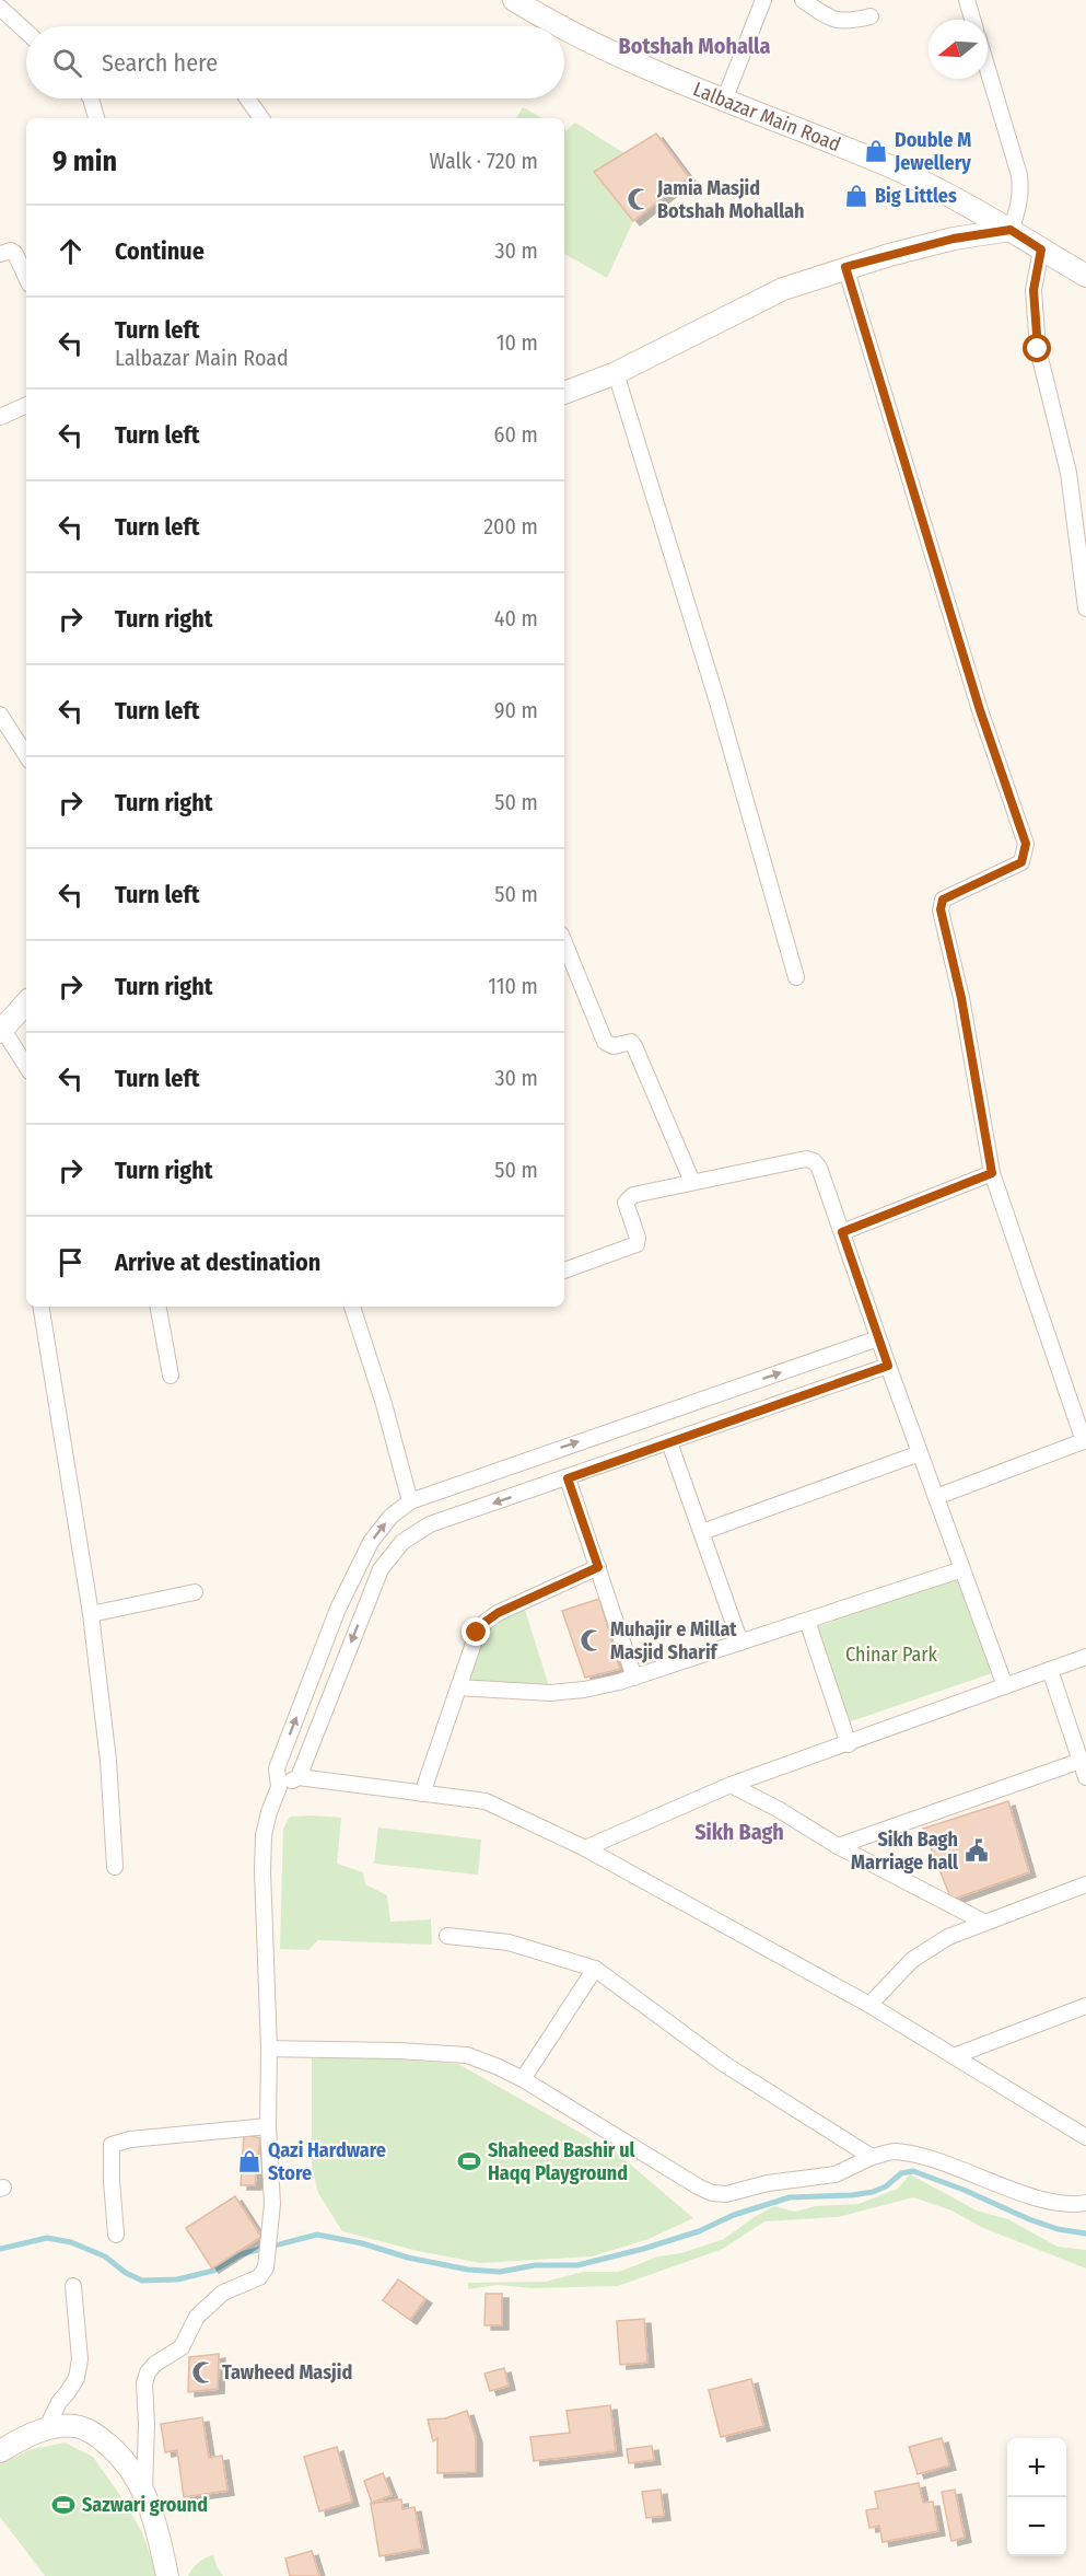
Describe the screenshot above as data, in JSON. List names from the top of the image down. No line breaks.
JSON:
{"streets":{"street":["Lalbazar Main Road"]},"districts":["Botshah Mohalla","Sikh Bagh"],"parks":["Chinar Park"],"places":{"shop":["Double M Jewellery","Big Littles","Qazi Hardware Store"],"mosque":["Jamia Masjid Botshah Mohallah","Muhajir e Millat Masjid Sharif","Tawheed Masjid"],"public building":["Sikh Bagh Marriage hall"],"sports":["Shaheed Bashir ul Haqq Playground","Sazwari ground"]},"north":"left","page":{"search":"Search here","heading":["9 min","Walk · 720 m"],"list":[["Continue","30 m"],["Turn left","Lalbazar Main Road","10 m"],["Turn left","60 m"],["Turn left","200 m"],["Turn right","40 m"],["Turn left","90 m"],["Turn right","50 m"],["Turn left","50 m"],["Turn right","110 m"],["Turn left","30 m"],["Turn right","50 m"],"Arrive at destination"],"map_buttons":["+","−"]}}
